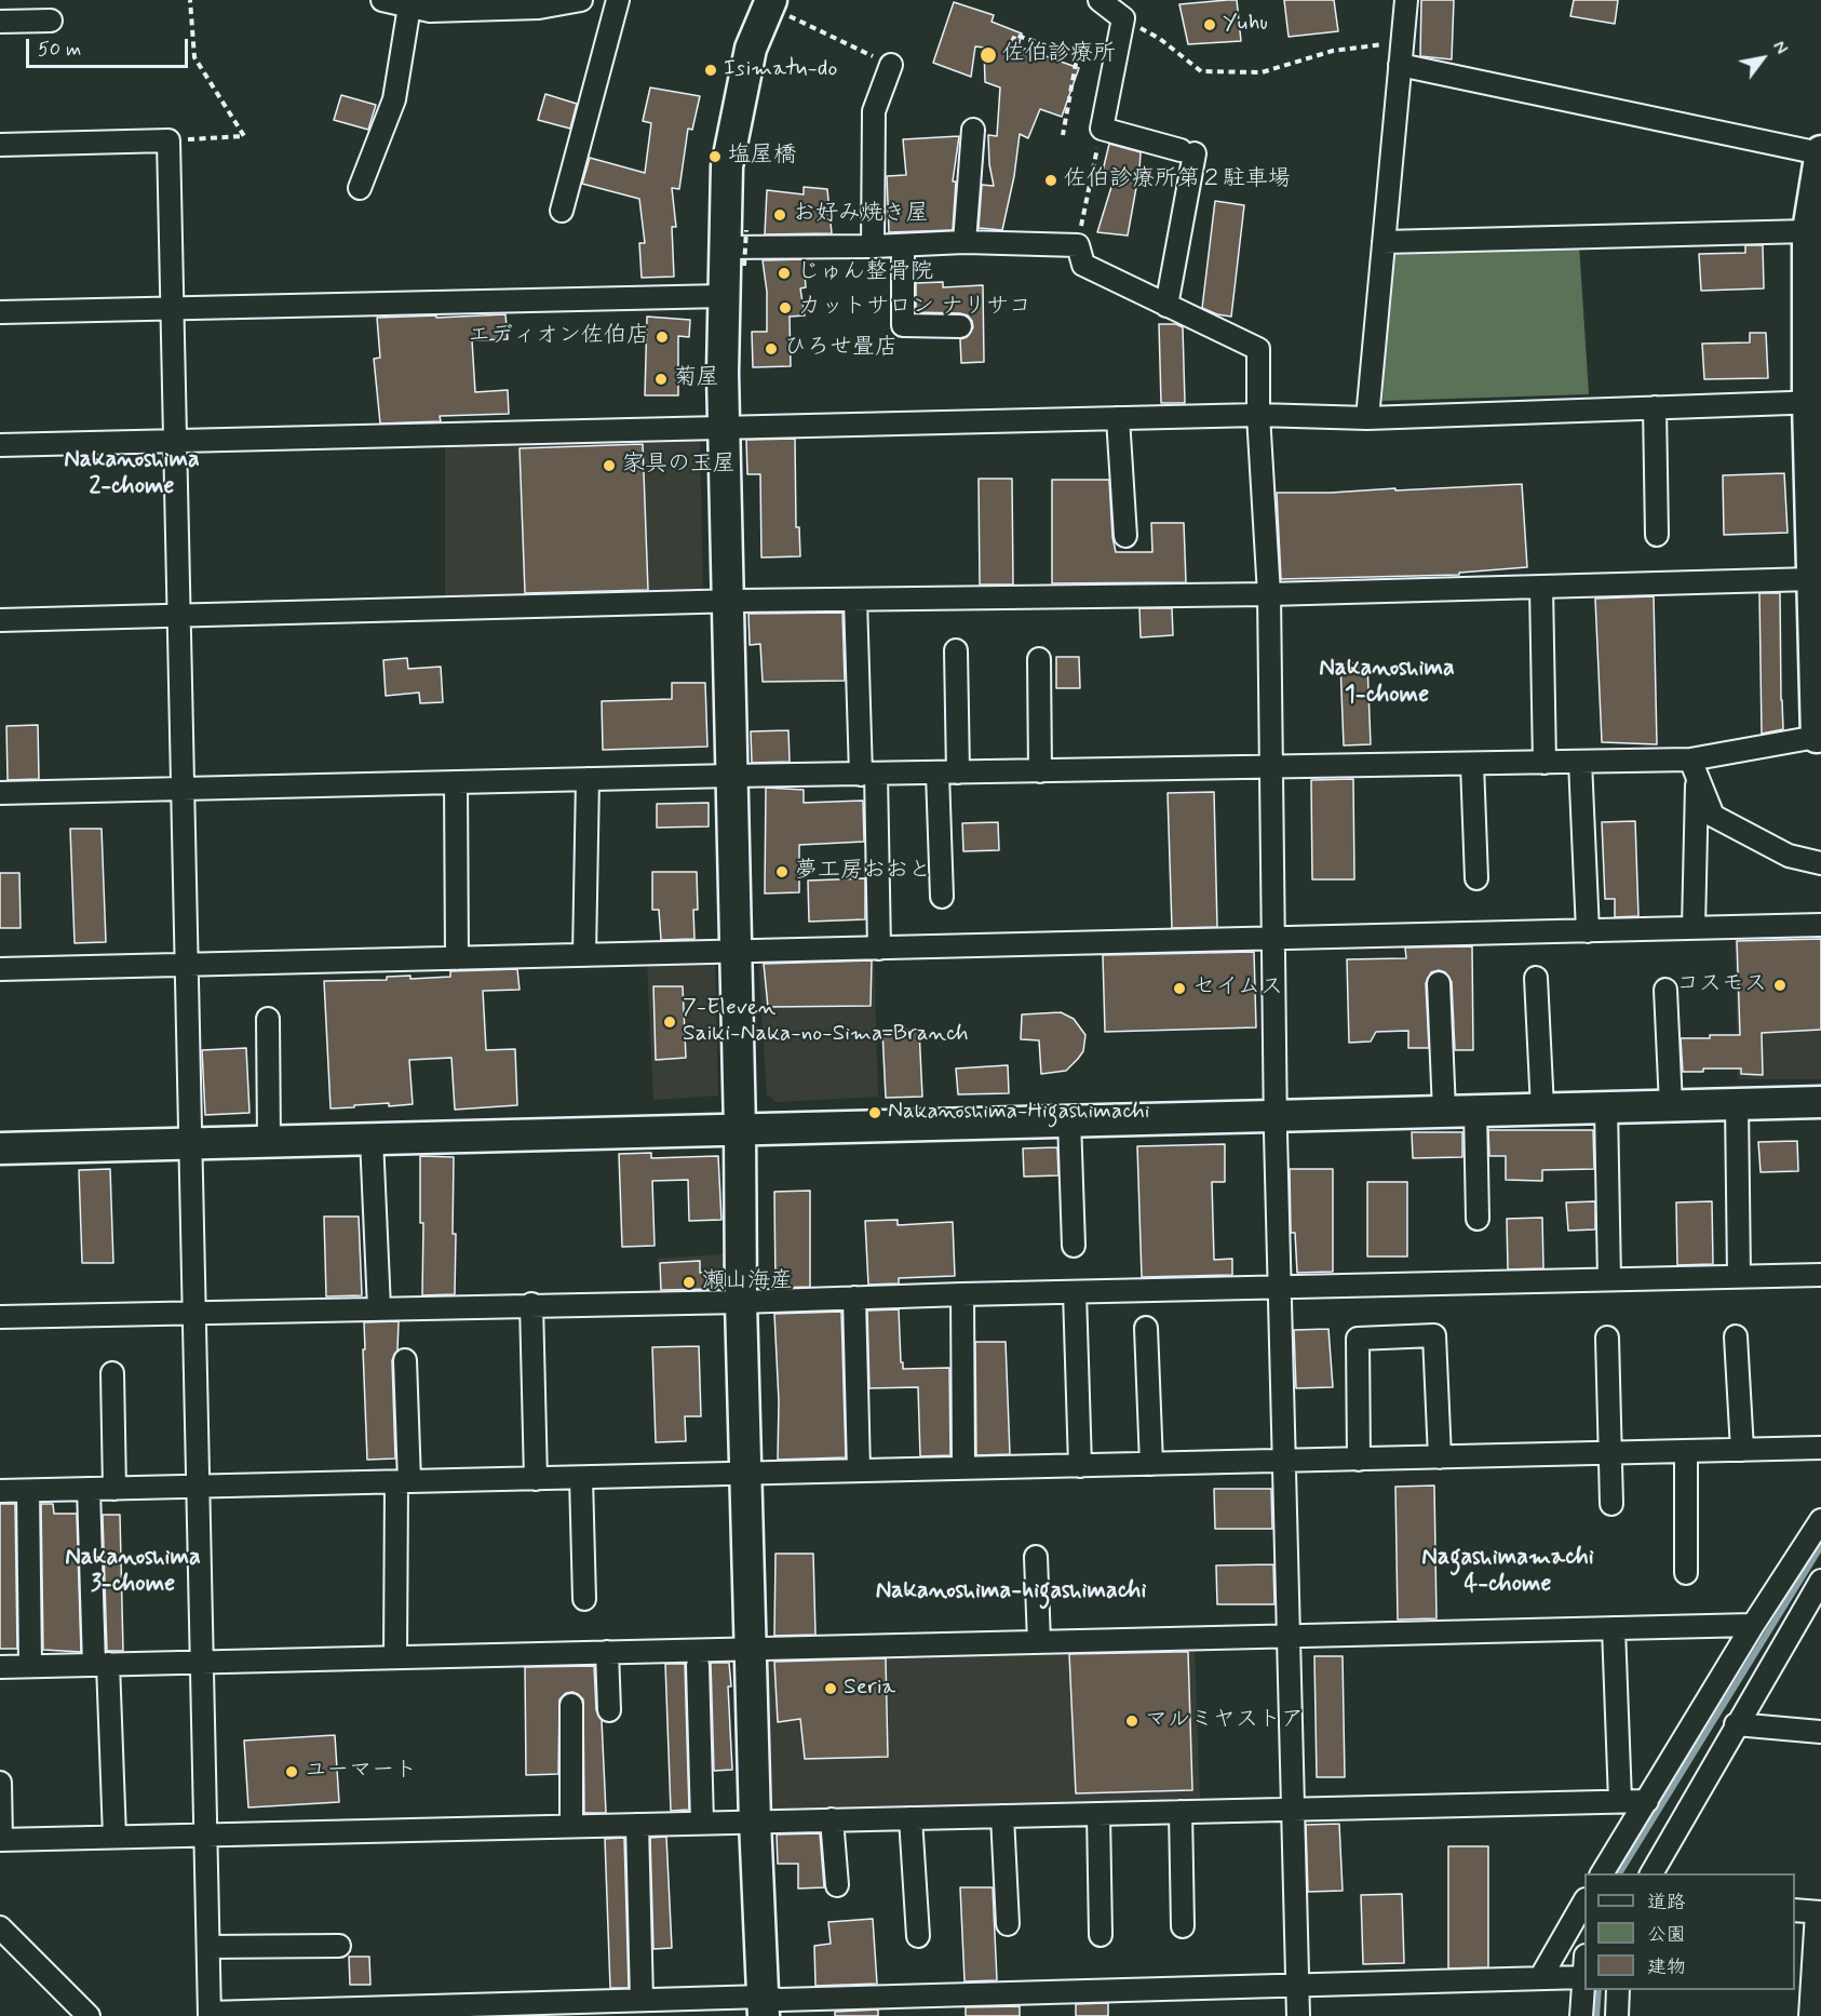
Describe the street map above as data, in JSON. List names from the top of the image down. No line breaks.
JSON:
{"districts":["Nakanoshima 2-chome","Nakanoshima 1-chome","Nakanoshima 3-chome","Nagashimamachi 4-chome","Nakanoshima-higashimachi"],"places":["Yuhu","佐伯診療所","Isimatu-do","塩屋橋","佐伯診療所第２駐車場","お好み焼き屋","じゅん整骨院","カットサロン ナリサコ","エディオン佐伯店","ひろせ畳店","菊屋","家具の玉屋","夢工房おおと","コスモス","セイムス","7-Eleven Saiki-Naka-no-Sima-Branch","Nakanoshima-Higashimachi","瀬山海産","Seria","マルミヤストア","ユーマート"],"legend":["道路","公園","建物"],"scale_bar":"50 m","north":"top right"}
